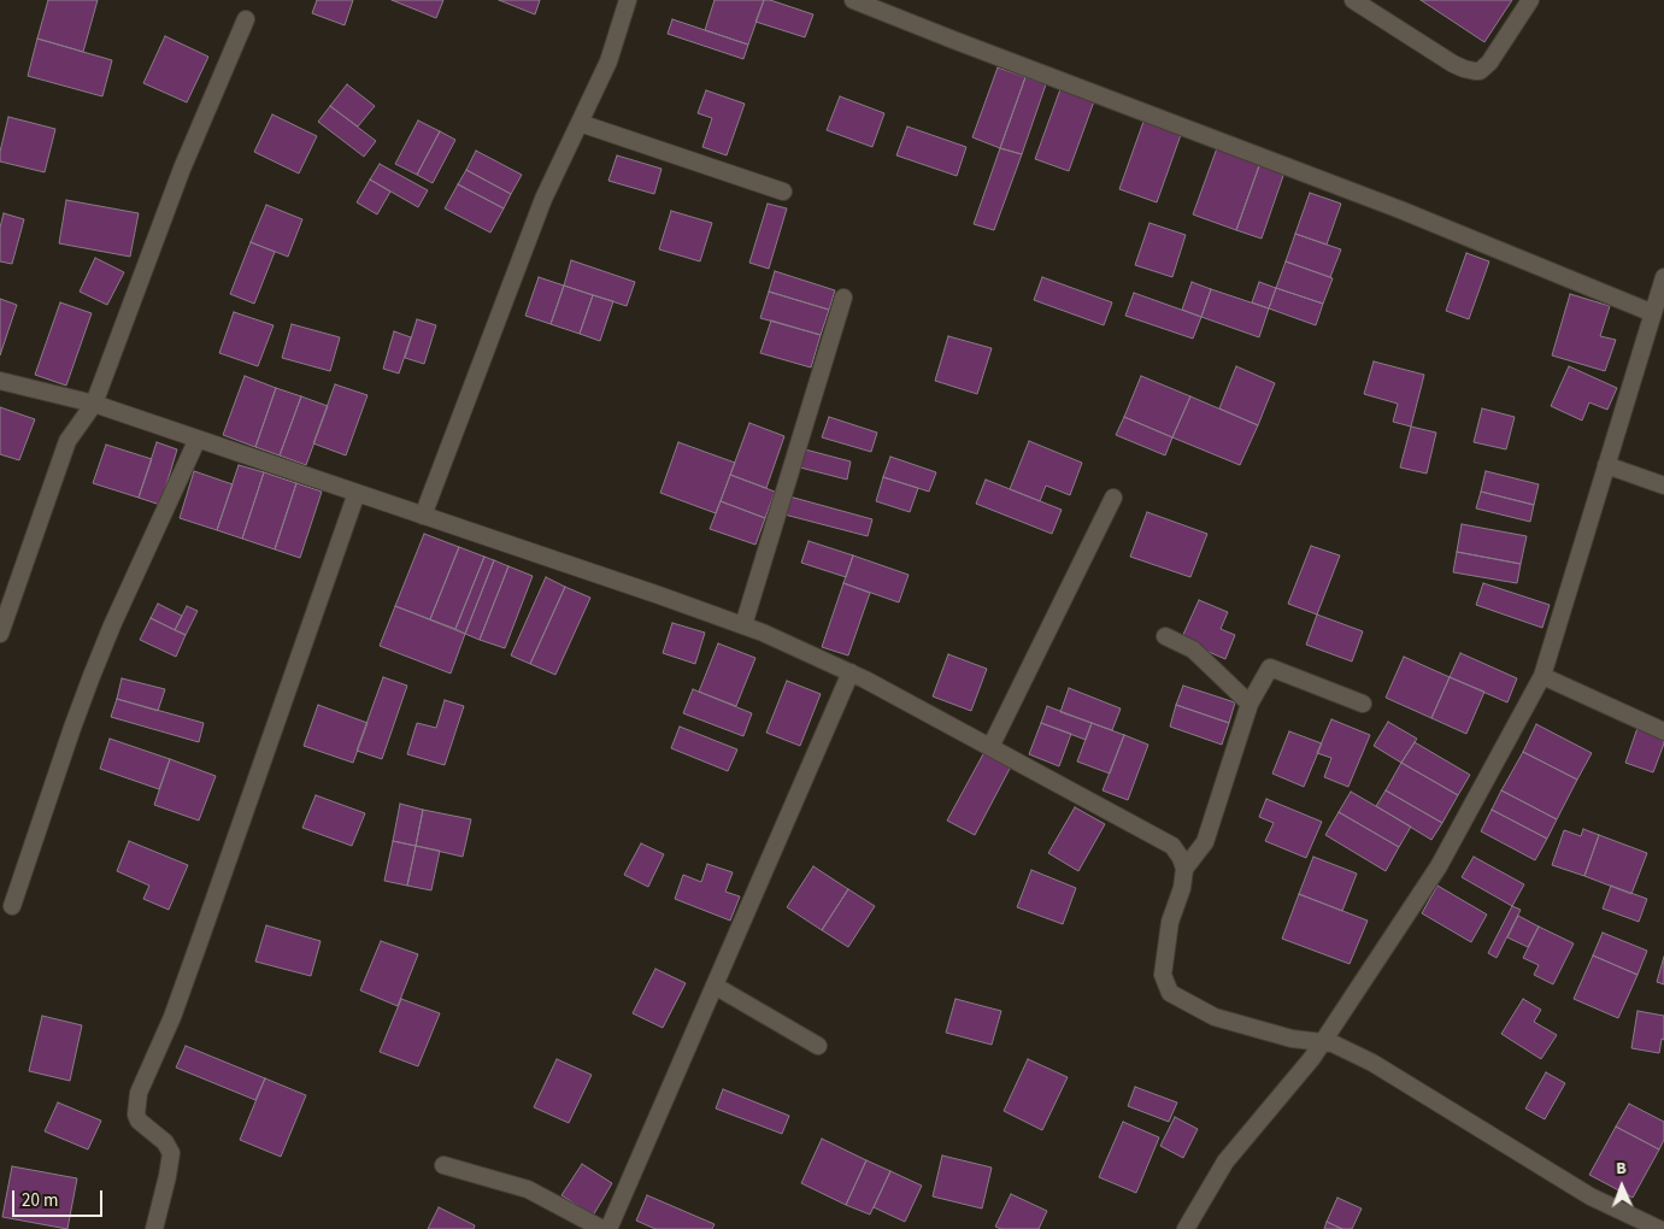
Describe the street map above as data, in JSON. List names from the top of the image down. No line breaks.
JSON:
{"scale_bar":"20 m","north":"top"}
